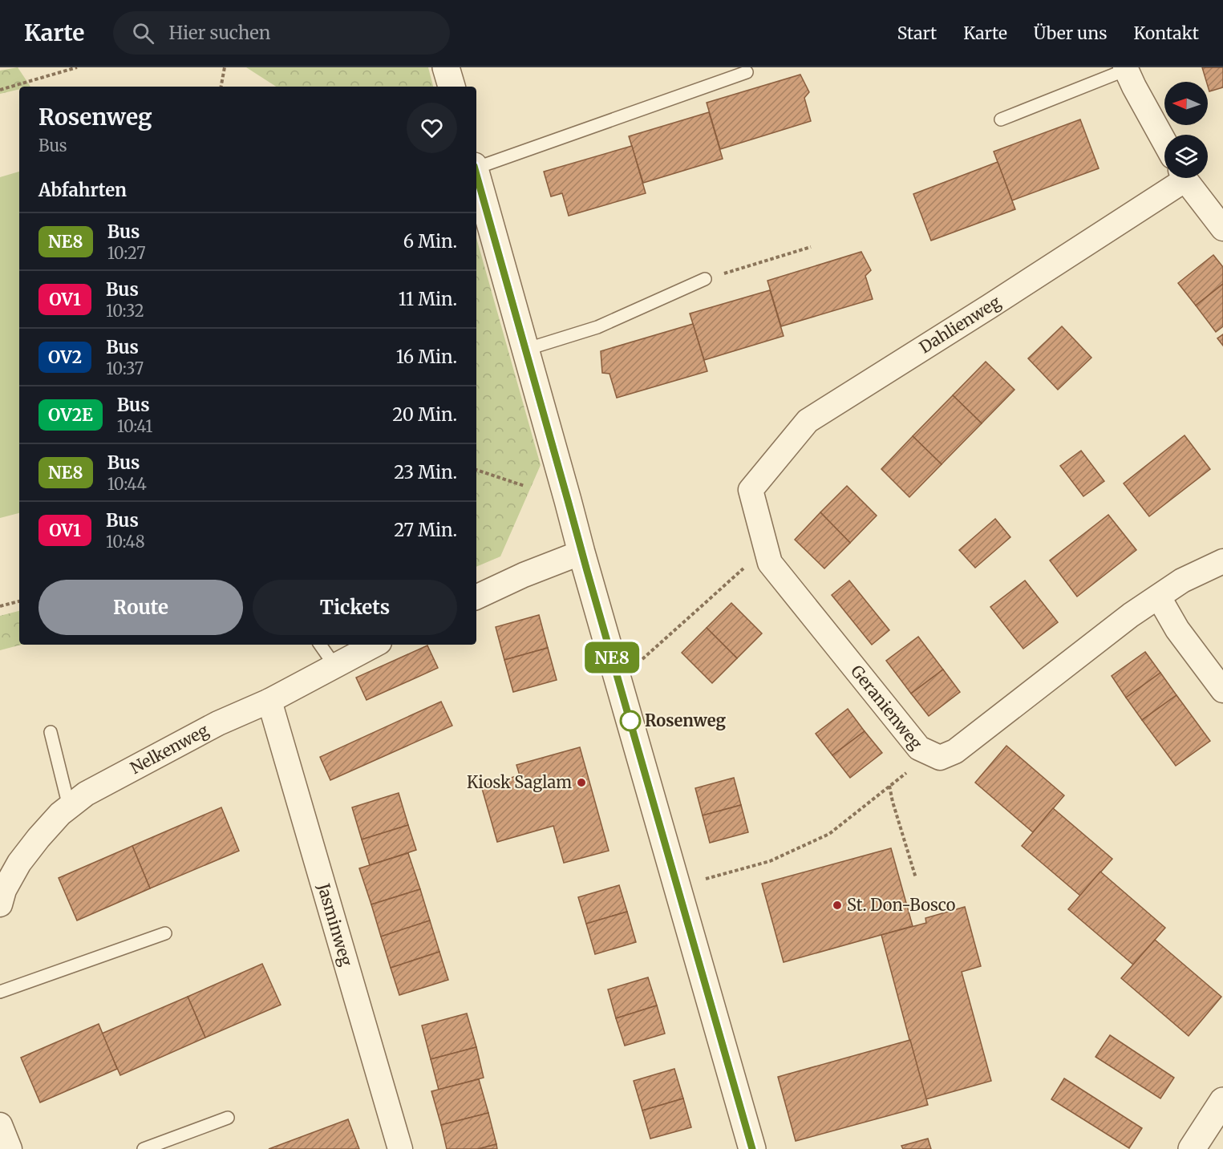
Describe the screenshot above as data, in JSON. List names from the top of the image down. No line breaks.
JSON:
{"streets":{"street":["Dahlienweg","Geranienweg","Nelkenweg","Jasminweg"]},"crossings":[["Dahlienweg","Geranienweg"],["Nelkenweg","Jasminweg"]],"places":["Rosenweg","Kiosk Saglam","St. Don-Bosco"],"lines":["bus line NE8"],"north":"left","page":{"header":"Karte","search":"Hier suchen","nav":["Start","Karte","Über uns","Kontakt"],"on_map":"NE8","heading":[["Rosenweg","Bus"],"Abfahrten"],"list":[{"mark":"NE8","name":"Bus","note":"10:27","value":"6 Min."},{"mark":"OV1","name":"Bus","note":"10:32","value":"11 Min."},{"mark":"OV2","name":"Bus","note":"10:37","value":"16 Min."},{"mark":"OV2E","name":"Bus","note":"10:41","value":"20 Min."},{"mark":"NE8","name":"Bus","note":"10:44","value":"23 Min."},{"mark":"OV1","name":"Bus","note":"10:48","value":"27 Min."}],"buttons":["Route","Tickets"]}}
